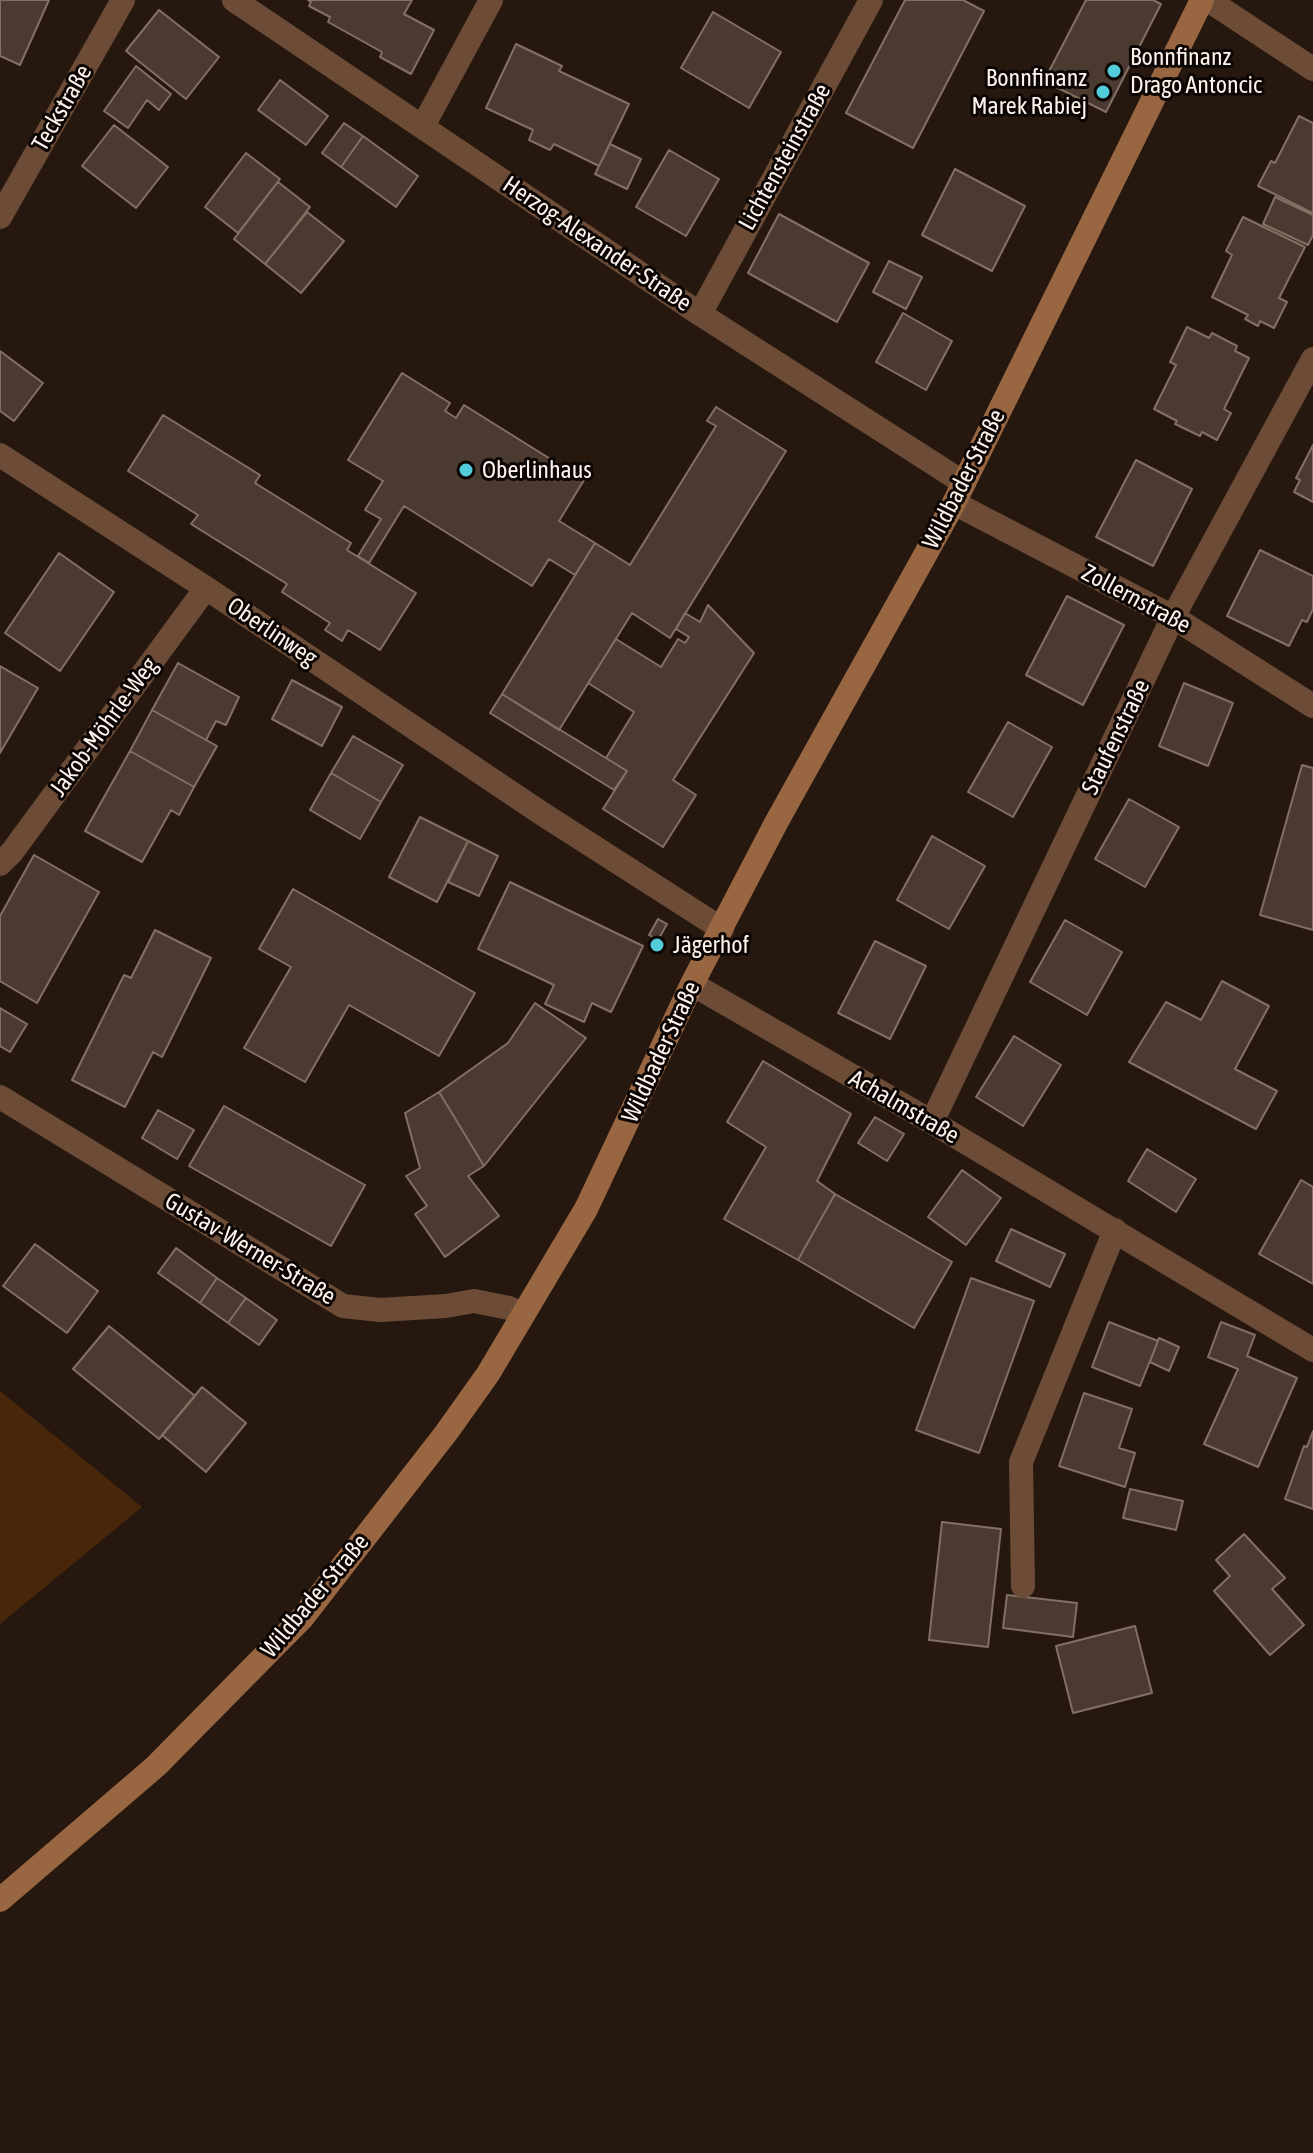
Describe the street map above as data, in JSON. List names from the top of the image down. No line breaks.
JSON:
{"streets":{"main road":["Wildbader Straße"],"street":["Teckstraße","Lichtensteinstraße","Herzog-Alexander-Straße","Zollernstraße","Oberlinweg","Jakob-Möhrle-Weg","Staufenstraße","Achalmstraße","Gustav-Werner-Straße"]},"crossings":[["Lichtensteinstraße","Herzog-Alexander-Straße"],["Herzog-Alexander-Straße","Wildbader Straße"],["Herzog-Alexander-Straße","Zollernstraße"],["Wildbader Straße","Zollernstraße"],["Wildbader Straße","Oberlinweg"],["Wildbader Straße","Achalmstraße"],["Wildbader Straße","Gustav-Werner-Straße"],["Zollernstraße","Staufenstraße"],["Oberlinweg","Jakob-Möhrle-Weg"],["Staufenstraße","Achalmstraße"]],"places":["Bonnfinanz Drago Antoncic","Bonnfinanz Marek Rabiej","Oberlinhaus","Jägerhof"]}
